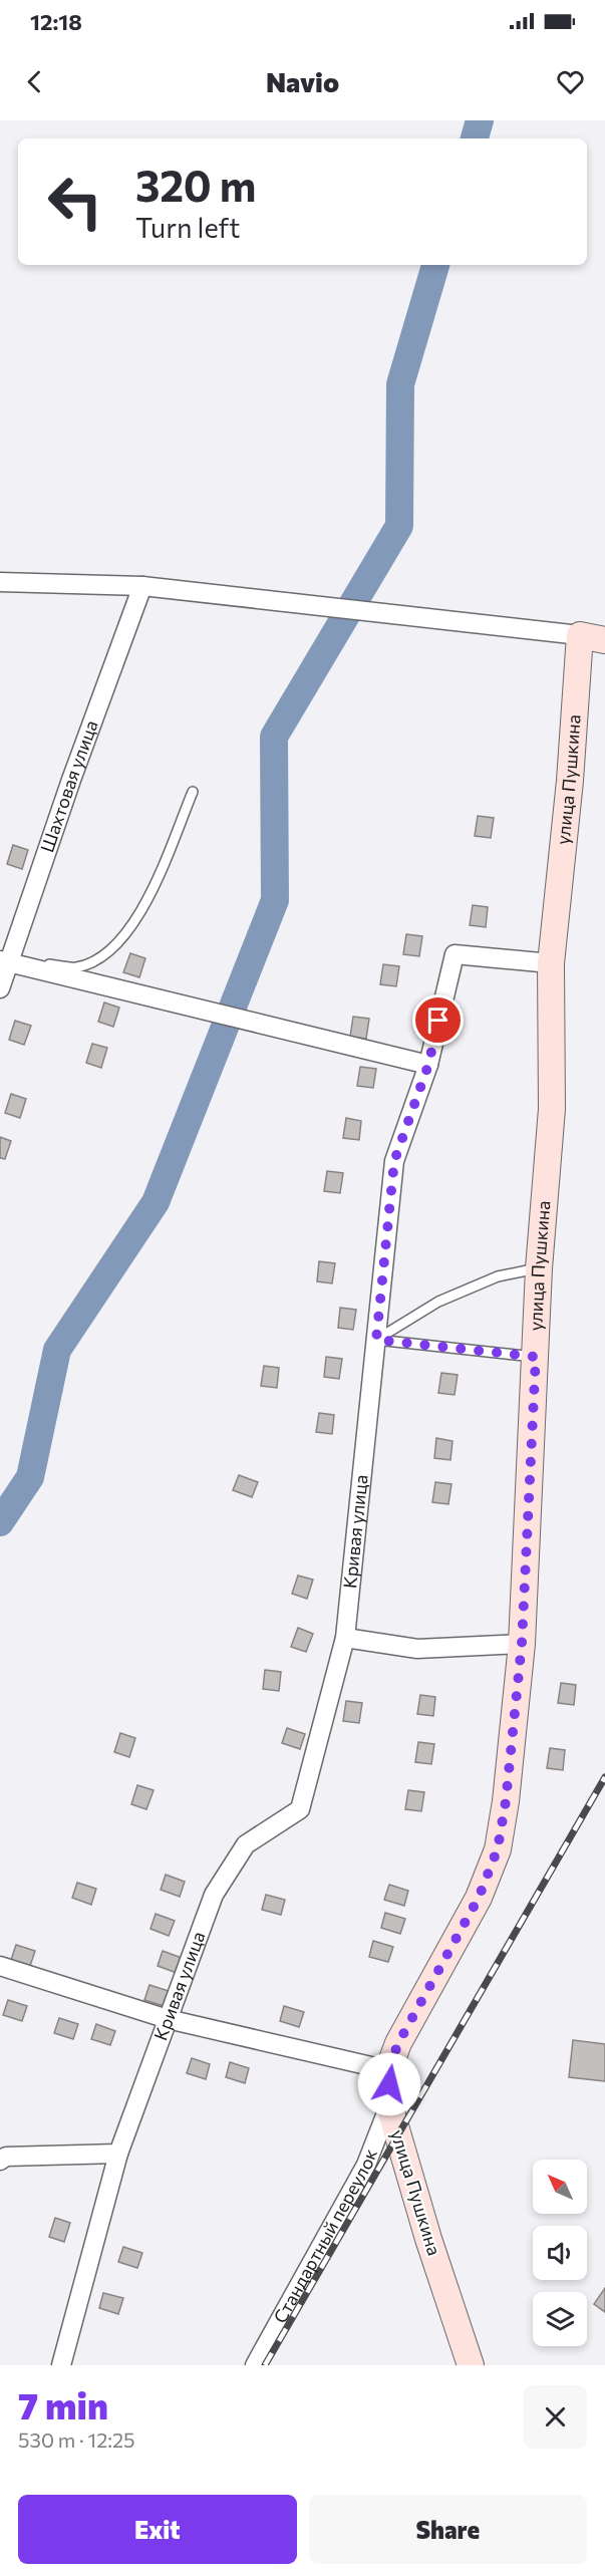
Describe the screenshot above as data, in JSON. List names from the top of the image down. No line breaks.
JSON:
{"streets":{"main road":["улица Пушкина"],"street":["Шахтовая улица","Кривая улица","Стандартный переулок"]},"crossings":[["улица Пушкина","Кривая улица"],["улица Пушкина","Стандартный переулок"]],"north":"top left","page":{"status":"12:18","header":"Navio","turn":["320 m","Turn left"],"heading":["7 min","530 m · 12:25"],"buttons":["Exit","Share"]}}
